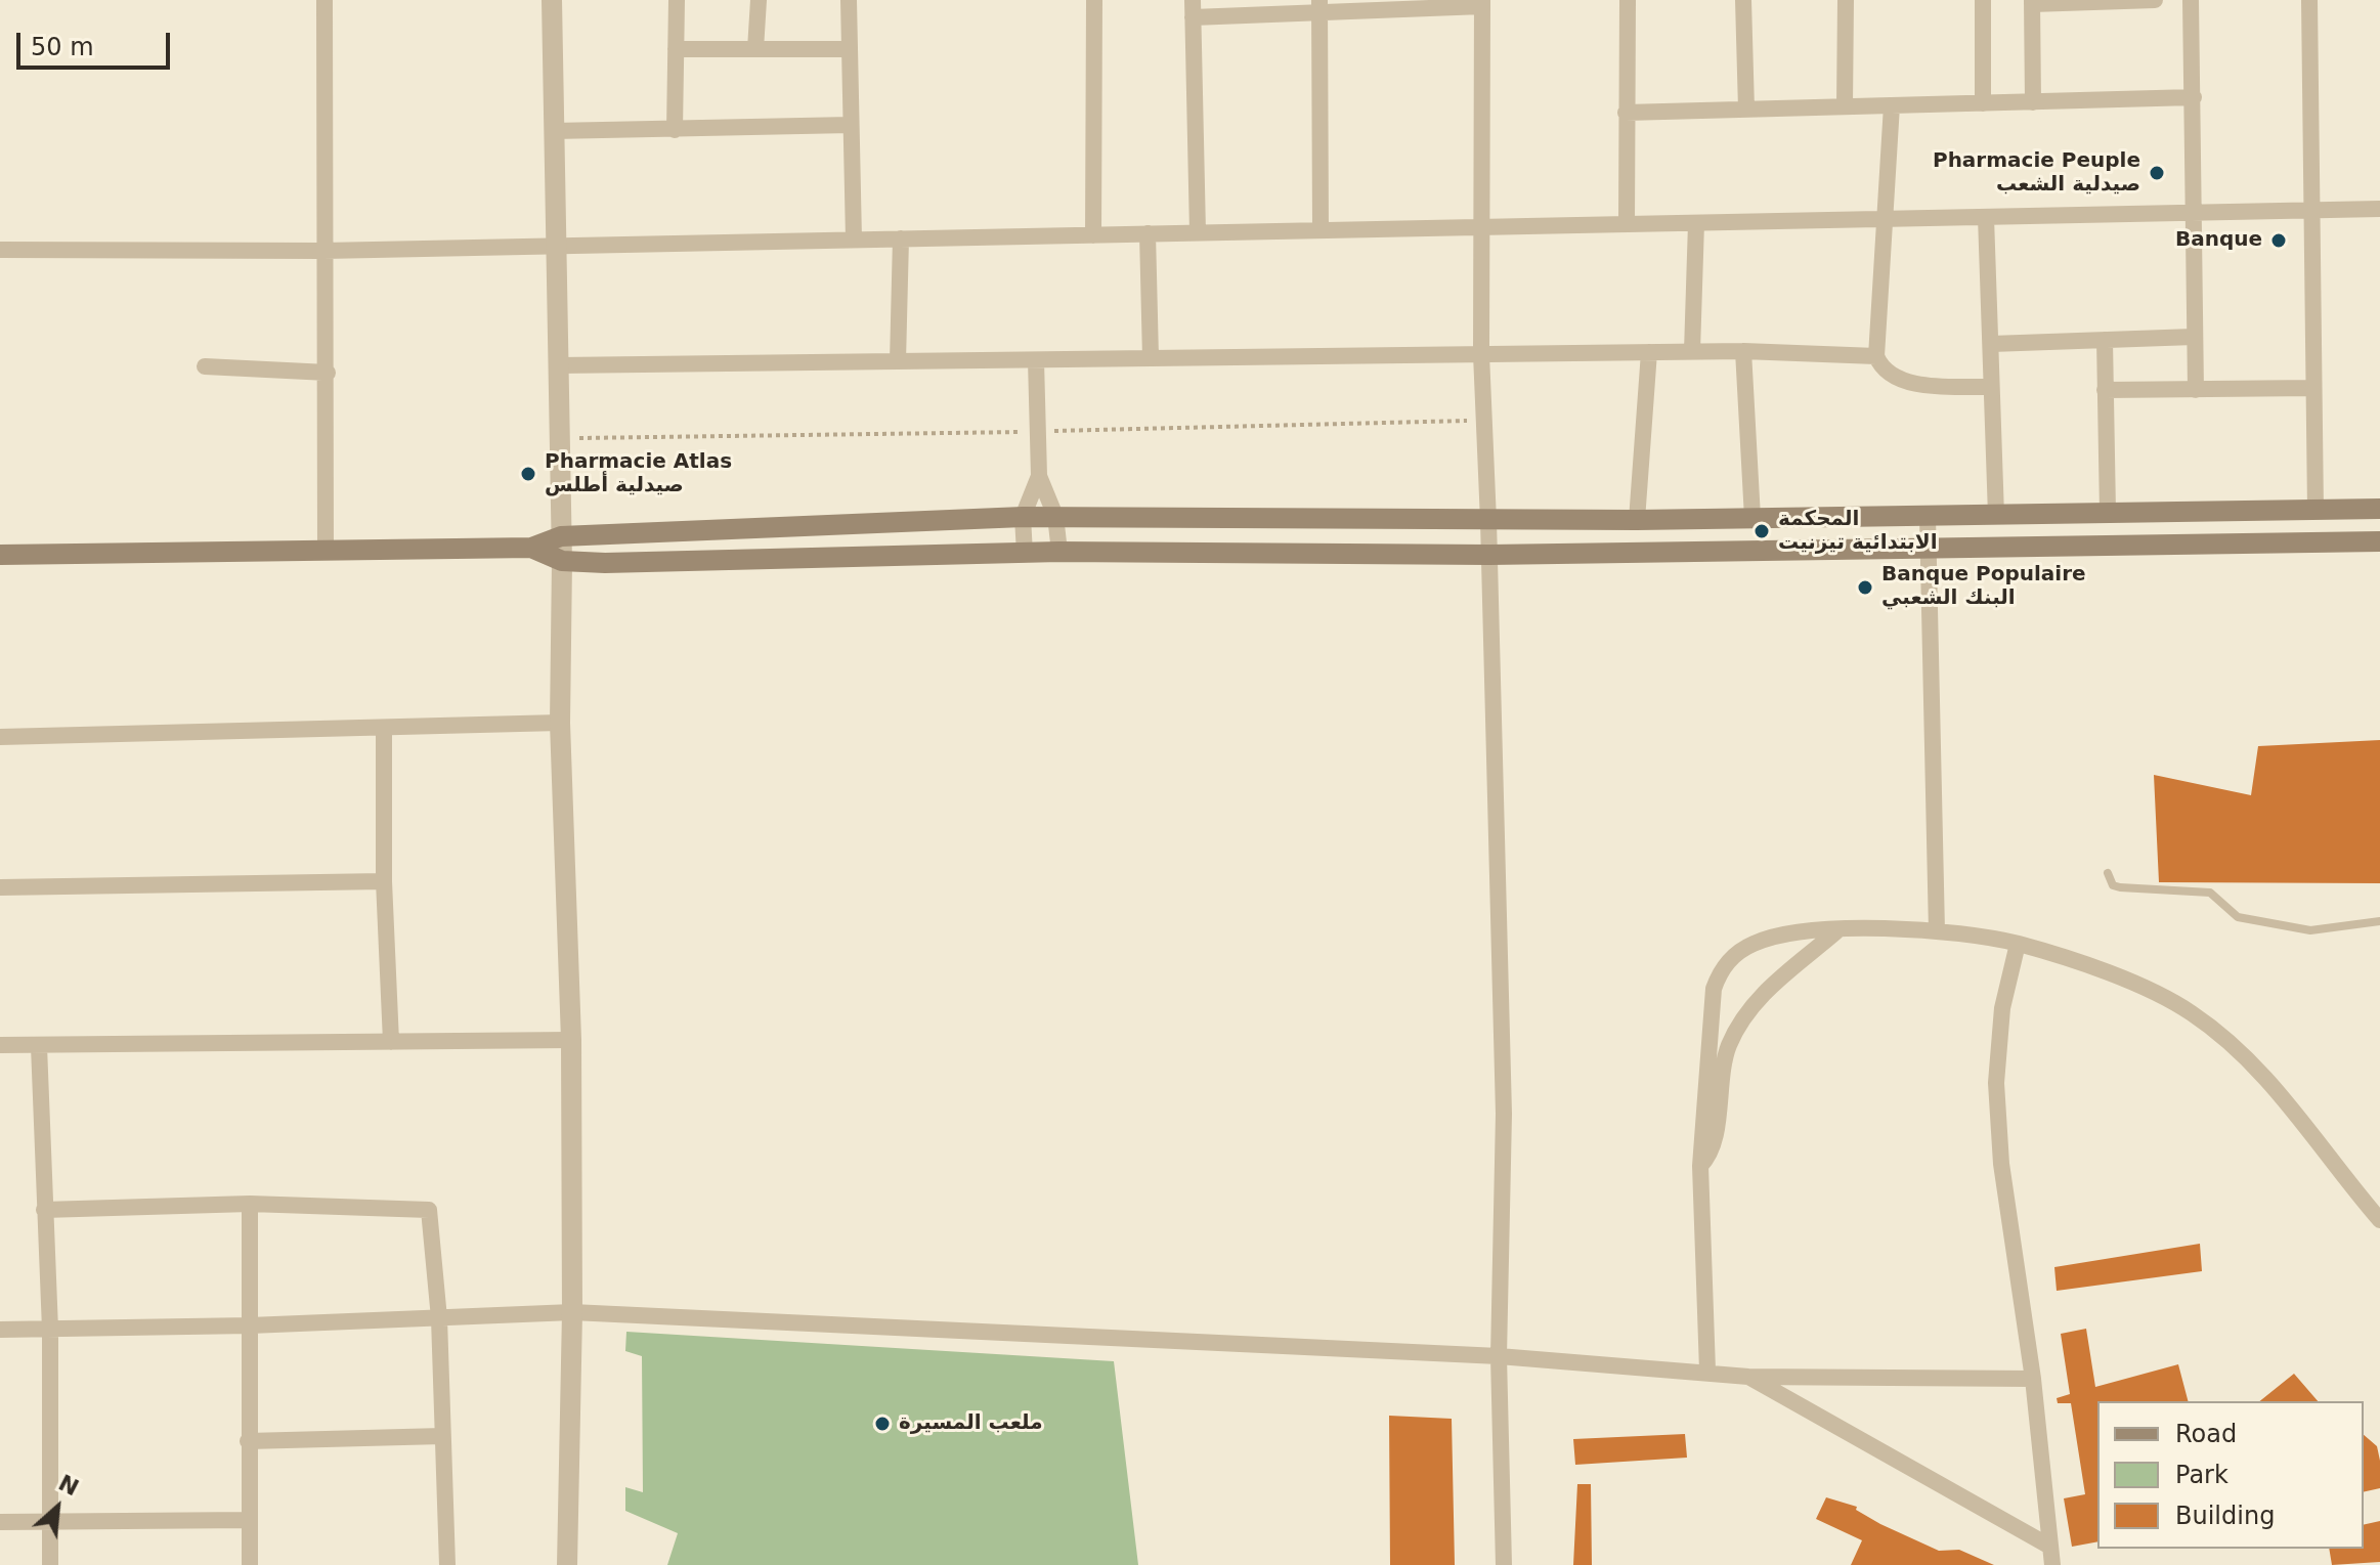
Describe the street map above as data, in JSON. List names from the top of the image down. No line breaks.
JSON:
{"places":["Pharmacie Peuple صيدلية الشعب","Banque","Pharmacie Atlas صيدلية أطلس","المحكمة الابتدائية تيزنيت","Banque Populaire البنك الشعبي","ملعب المسيرة"],"legend":["Road","Park","Building"],"scale_bar":"50 m","north":"top right"}
